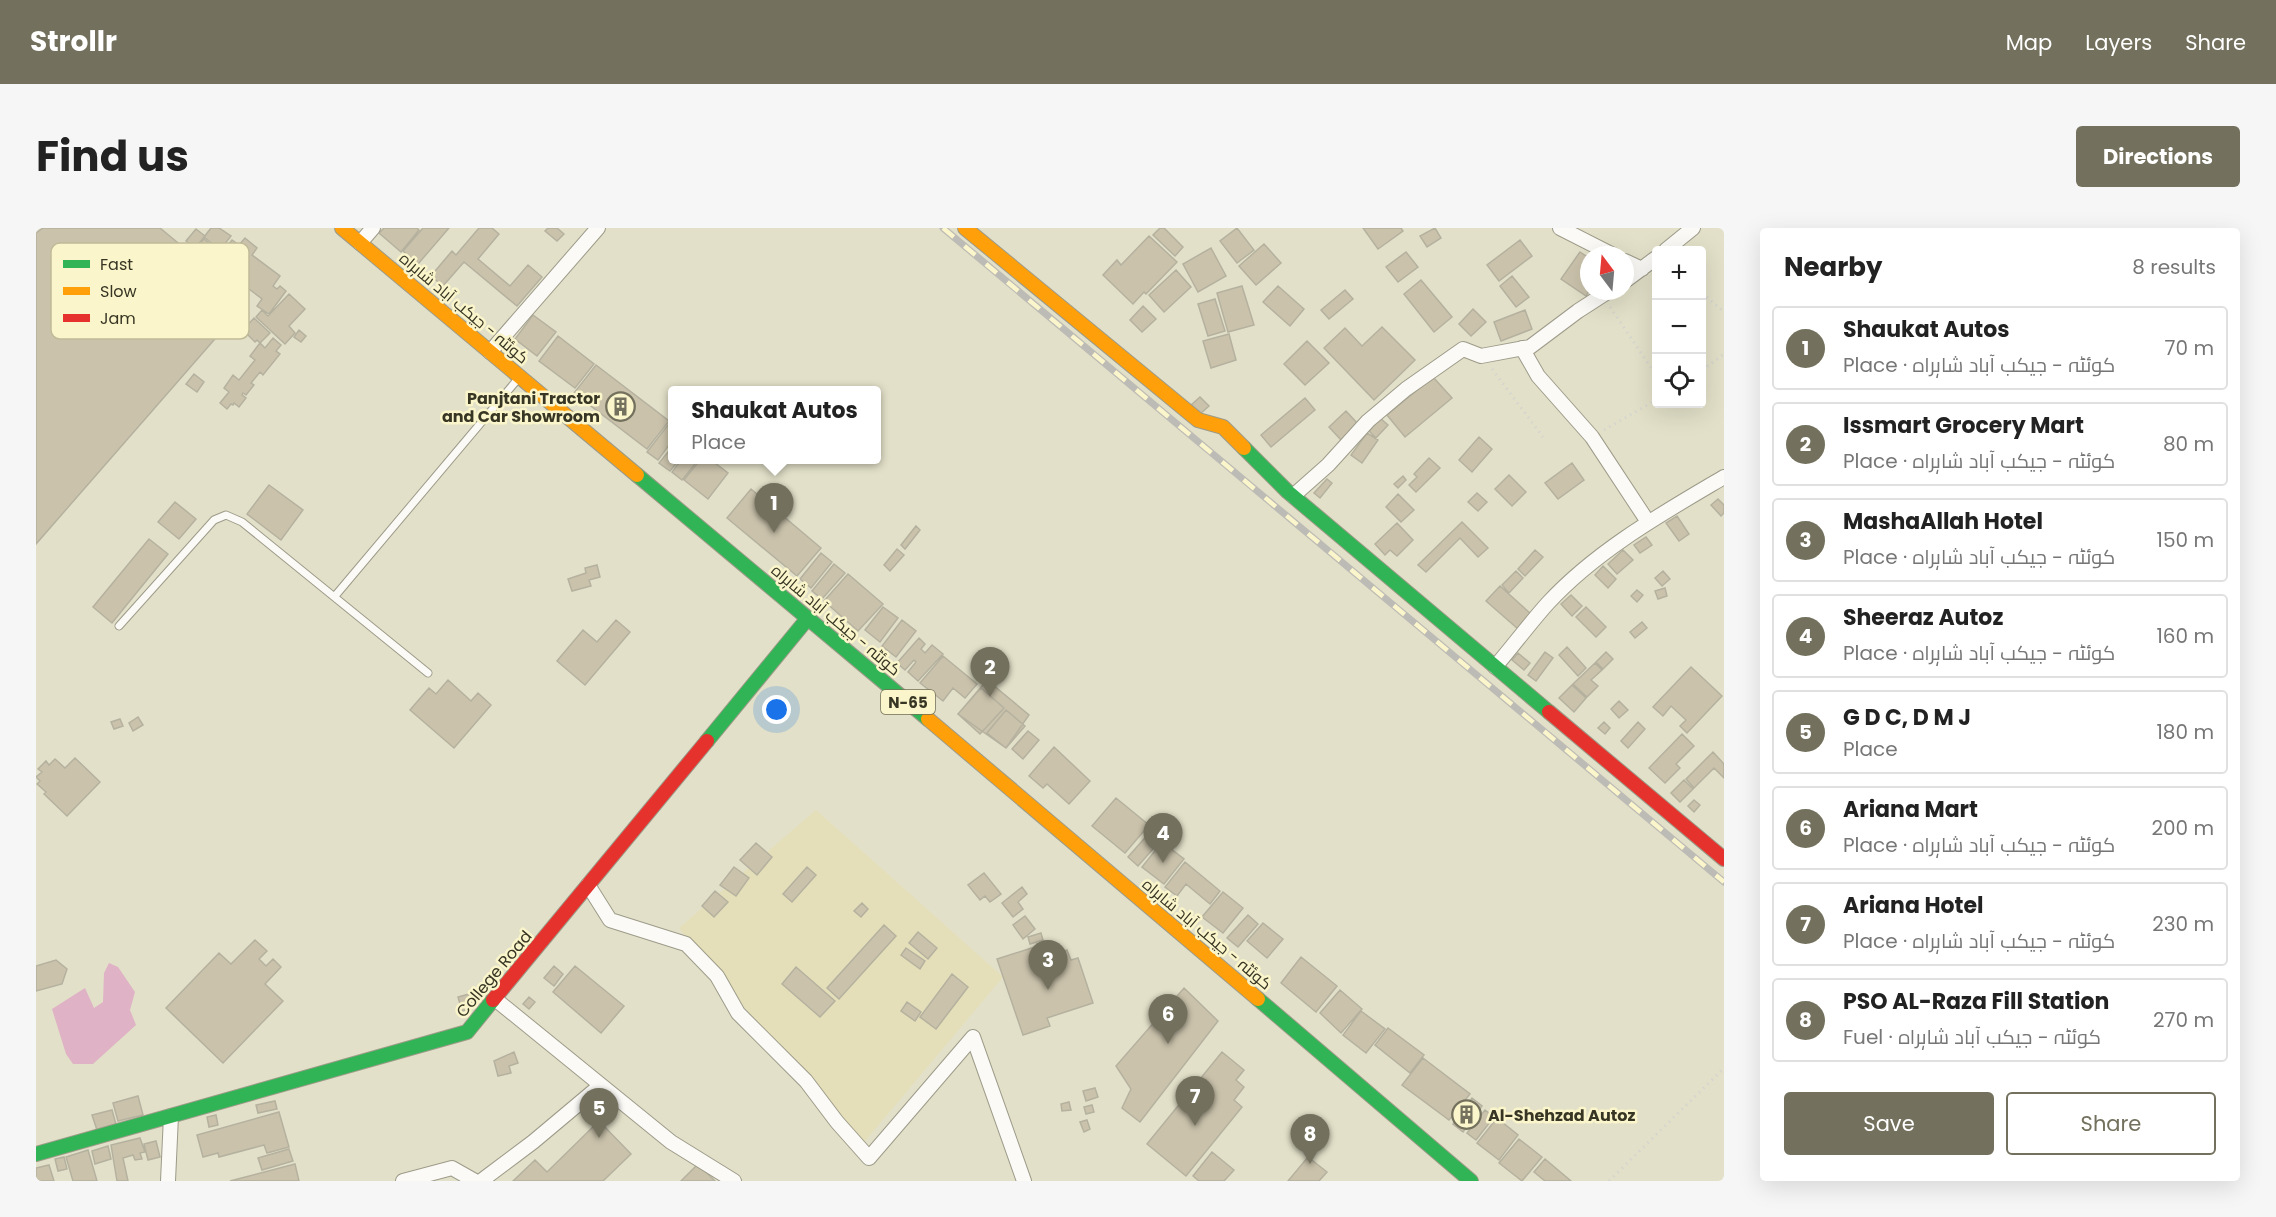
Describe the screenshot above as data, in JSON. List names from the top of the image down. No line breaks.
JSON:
{"streets":{"main road":["کوئٹہ - جیکب آباد شاہراہ","N-65","College Road"]},"crossings":[["کوئٹہ - جیکب آباد شاہراہ","College Road"]],"places":{"building":["Panjtani Tractor and Car Showroom","Al-Shehzad Autoz"]},"legend":["Fast","Slow","Jam"],"north":"top","page":{"header":"Strollr","nav":["Map","Layers","Share"],"title":"Find us","buttons":["Directions",["Save","Share"]],"heading":["Nearby","8 results"],"map_buttons":["+","−"],"list":[{"mark":"1","name":"Shaukat Autos","note":"Place · کوئٹہ - جیکب آباد شاہراہ","value":"70 m"},{"mark":"2","name":"Issmart Grocery Mart","note":"Place · کوئٹہ - جیکب آباد شاہراہ","value":"80 m"},{"mark":"3","name":"MashaAllah Hotel","note":"Place · کوئٹہ - جیکب آباد شاہراہ","value":"150 m"},{"mark":"4","name":"Sheeraz Autoz","note":"Place · کوئٹہ - جیکب آباد شاہراہ","value":"160 m"},{"mark":"5","name":"G D C, D M J","note":"Place","value":"180 m"},{"mark":"6","name":"Ariana Mart","note":"Place · کوئٹہ - جیکب آباد شاہراہ","value":"200 m"},{"mark":"7","name":"Ariana Hotel","note":"Place · کوئٹہ - جیکب آباد شاہراہ","value":"230 m"},{"mark":"8","name":"PSO AL-Raza Fill Station","note":"Fuel · کوئٹہ - جیکب آباد شاہراہ","value":"270 m"}],"popup":["Shaukat Autos","Place"],"pins":["1","2","4","3","6","7","5","8"]}}
